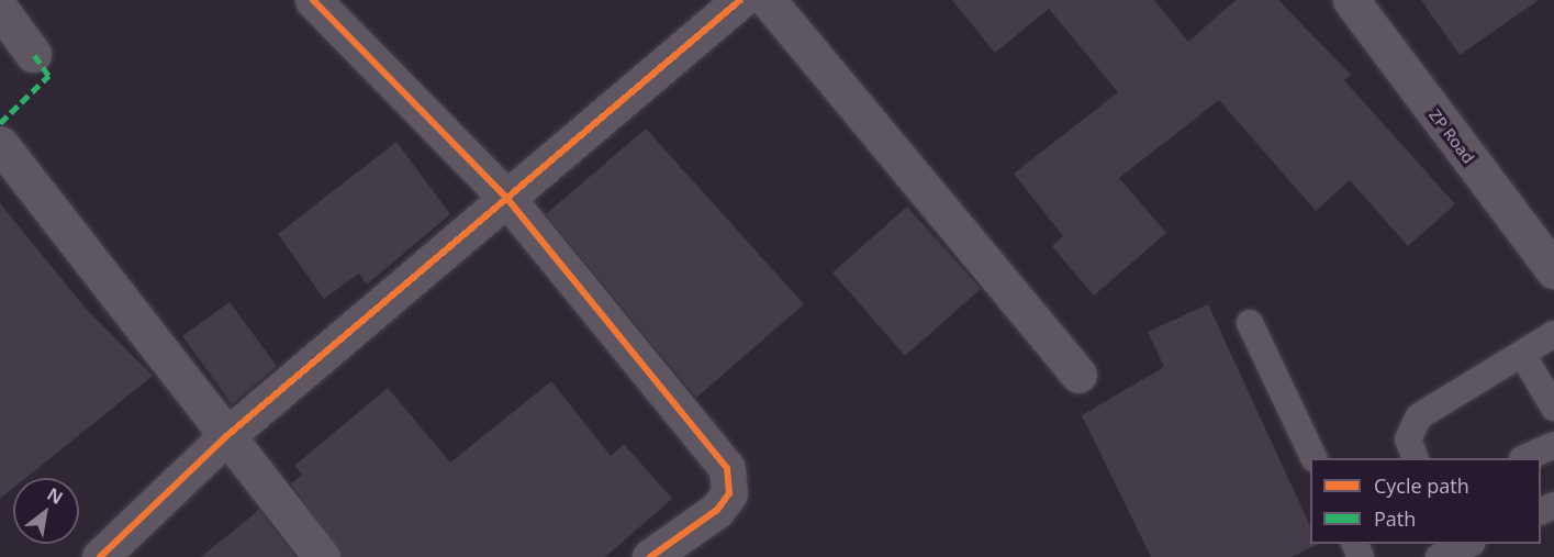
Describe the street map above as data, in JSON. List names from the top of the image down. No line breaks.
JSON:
{"streets":{"street":["ZP Road"]},"legend":["Cycle path","Path"],"north":"top right"}
